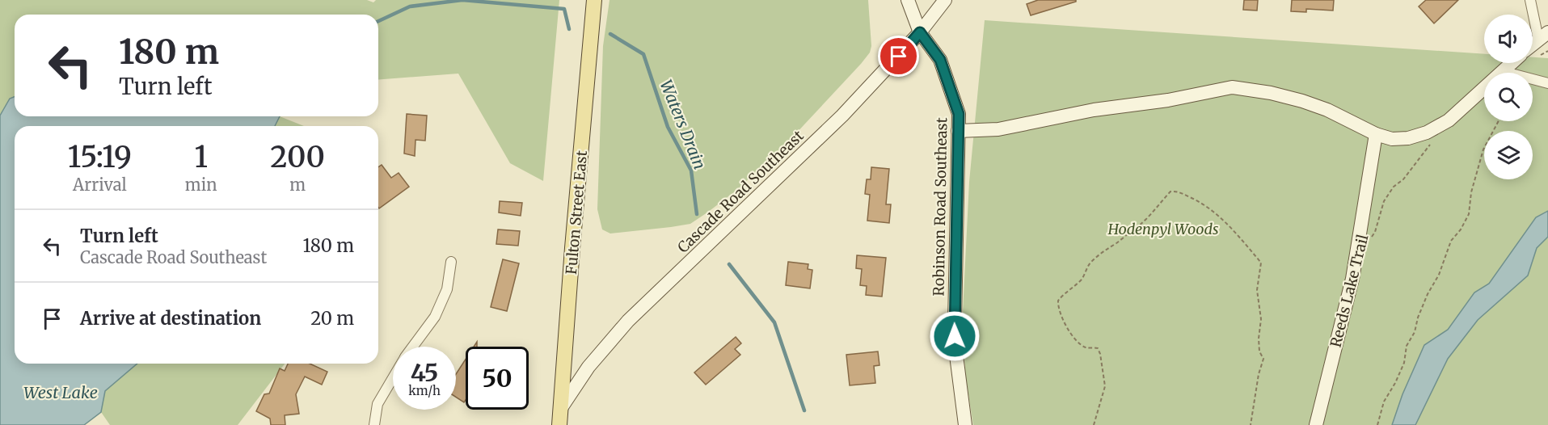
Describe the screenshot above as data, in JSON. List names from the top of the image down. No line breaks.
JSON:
{"streets":{"main road":["Cascade Road Southeast","Robinson Road Southeast","Fulton Street East"],"path":["Reeds Lake Trail"]},"crossings":[["Cascade Road Southeast","Robinson Road Southeast"],["Cascade Road Southeast","Fulton Street East"]],"water":["Waters Drain","West Lake"],"parks":["Hodenpyl Woods"],"page":{"turn":["180 m","Turn left"],"eta":["15:19","Arrival","1","min","200","m"],"list":[{"name":"Turn left","note":"Cascade Road Southeast","value":"180 m"},{"name":"Arrive at destination","value":"20 m"}],"speed":"45 km/h","limit":"50"}}
